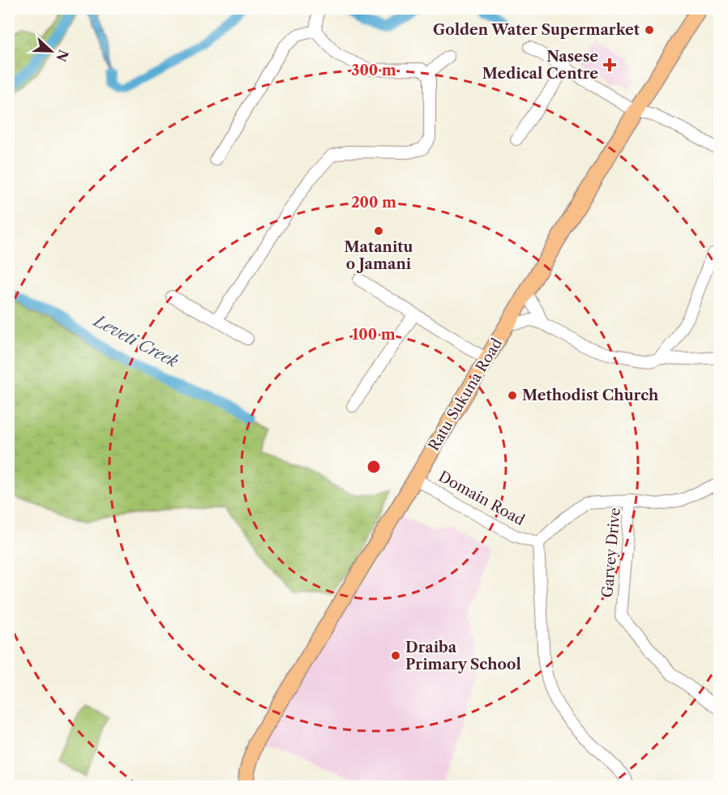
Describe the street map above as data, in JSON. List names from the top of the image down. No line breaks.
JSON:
{"streets":{"main road":["Ratu Sukuna Road"],"street":["Domain Road","Garvey Drive"]},"crossings":[["Ratu Sukuna Road","Domain Road"]],"water":["Leveti Creek"],"places":{"other":["Golden Water Supermarket","Matanitu o Jamani","Methodist Church","Draiba Primary School"],"health":["Nasese Medical Centre"]},"north":"right","rings":["300 m","200 m","100 m"]}
